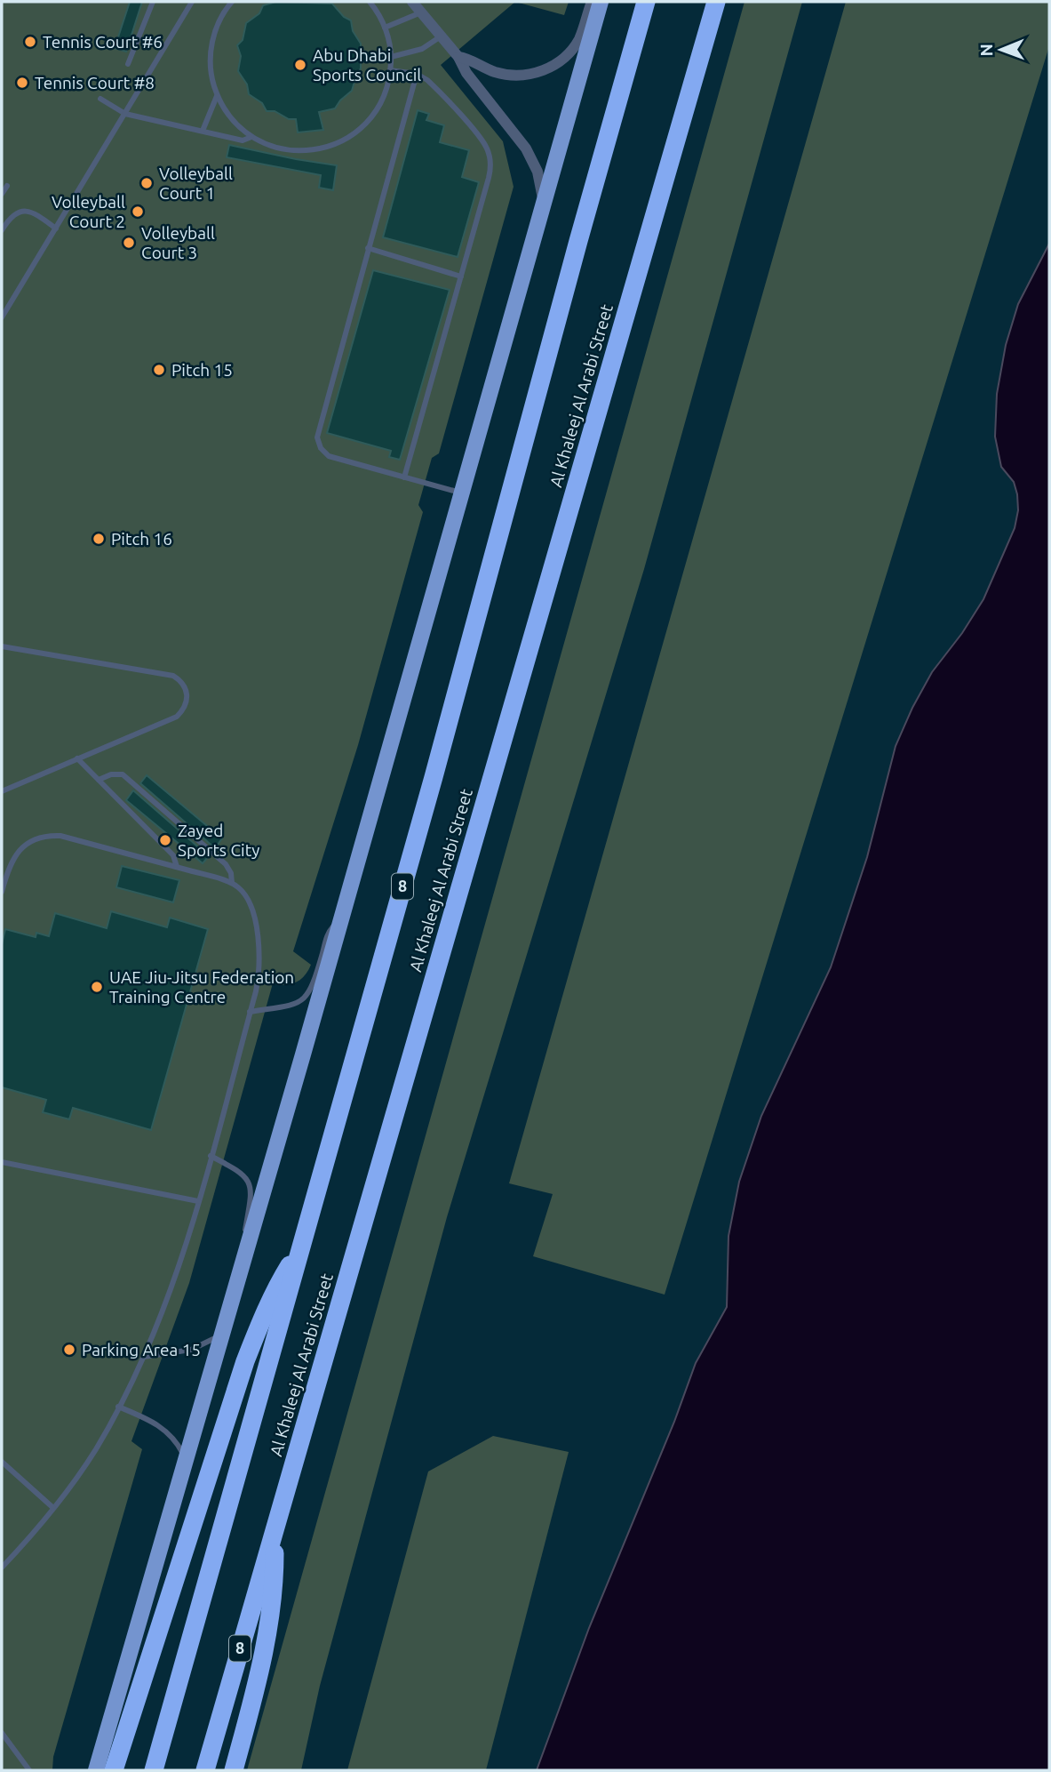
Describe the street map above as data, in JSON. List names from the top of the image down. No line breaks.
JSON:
{"streets":{"highway":["Al Khaleej Al Arabi Street","8"]},"places":["Tennis Court #6","Abu Dhabi Sports Council","Tennis Court #8","Volleyball Court 1","Volleyball Court 2","Volleyball Court 3","Pitch 15","Pitch 16","Zayed Sports City","UAE Jiu-Jitsu Federation Training Centre","Parking Area 15"],"north":"left"}
